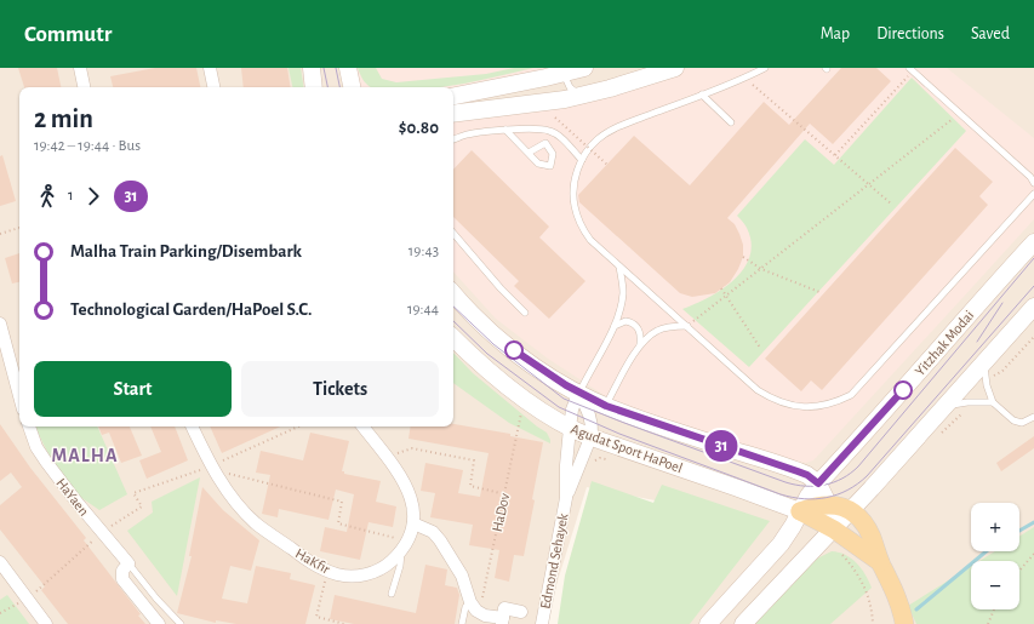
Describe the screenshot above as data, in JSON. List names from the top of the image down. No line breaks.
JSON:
{"streets":{"street":["Yitzhak Modai","Agudat Sport HaPoel","HaYaen","HaKfir","Edmond Sehayek"],"path":["HaDov"]},"crossings":[["Yitzhak Modai","Agudat Sport HaPoel"],["Agudat Sport HaPoel","Edmond Sehayek"]],"districts":["MALHA"],"lines":["bus line 31"],"page":{"header":"Commutr","nav":["Map","Directions","Saved"],"on_map":"31","heading":["2 min","19:42 – 19:44 · Bus","$0.80"],"legs":["1","31"],"list":[{"name":"Malha Train Parking/Disembark","value":"19:43"},{"name":"Technological Garden/HaPoel S.C.","value":"19:44"}],"buttons":["Start","Tickets"],"map_buttons":["+","−"]}}
